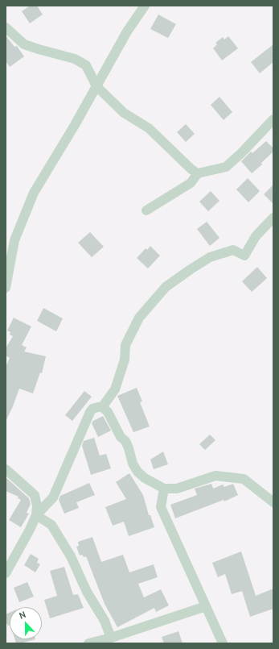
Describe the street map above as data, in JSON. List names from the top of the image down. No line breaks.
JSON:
{"north":"top"}
